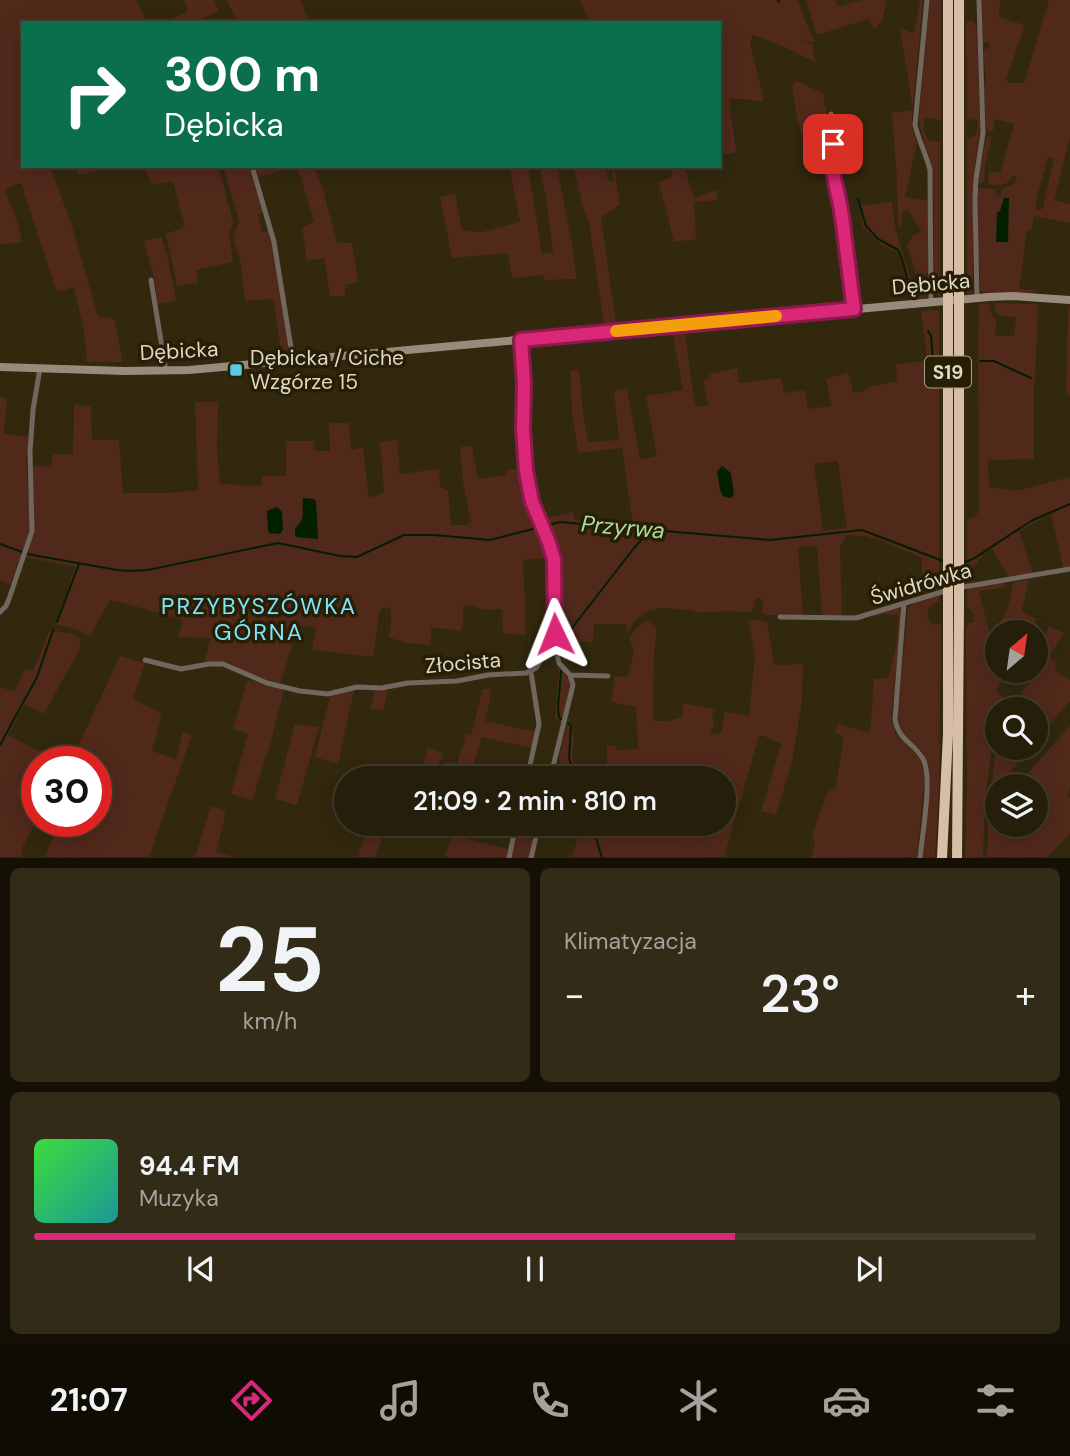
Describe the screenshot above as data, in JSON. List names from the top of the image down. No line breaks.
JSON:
{"streets":{"highway":["S19"],"street":["Dębicka","Świdrówka","Złocista"]},"districts":["PRZYBYSZÓWKA GÓRNA"],"water":["Przyrwa"],"places":{"transit":["Dębicka / Ciche Wzgórze 15"]},"north":"top right","page":{"turn":["300 m","Dębicka"],"limit":"30","trip":"21:09 · 2 min · 810 m","tile":[["25","km/h"],"Klimatyzacja"],"heat":["−","23°","+"],"song":["94.4 FM","Muzyka"],"tabs":"21:07"}}
